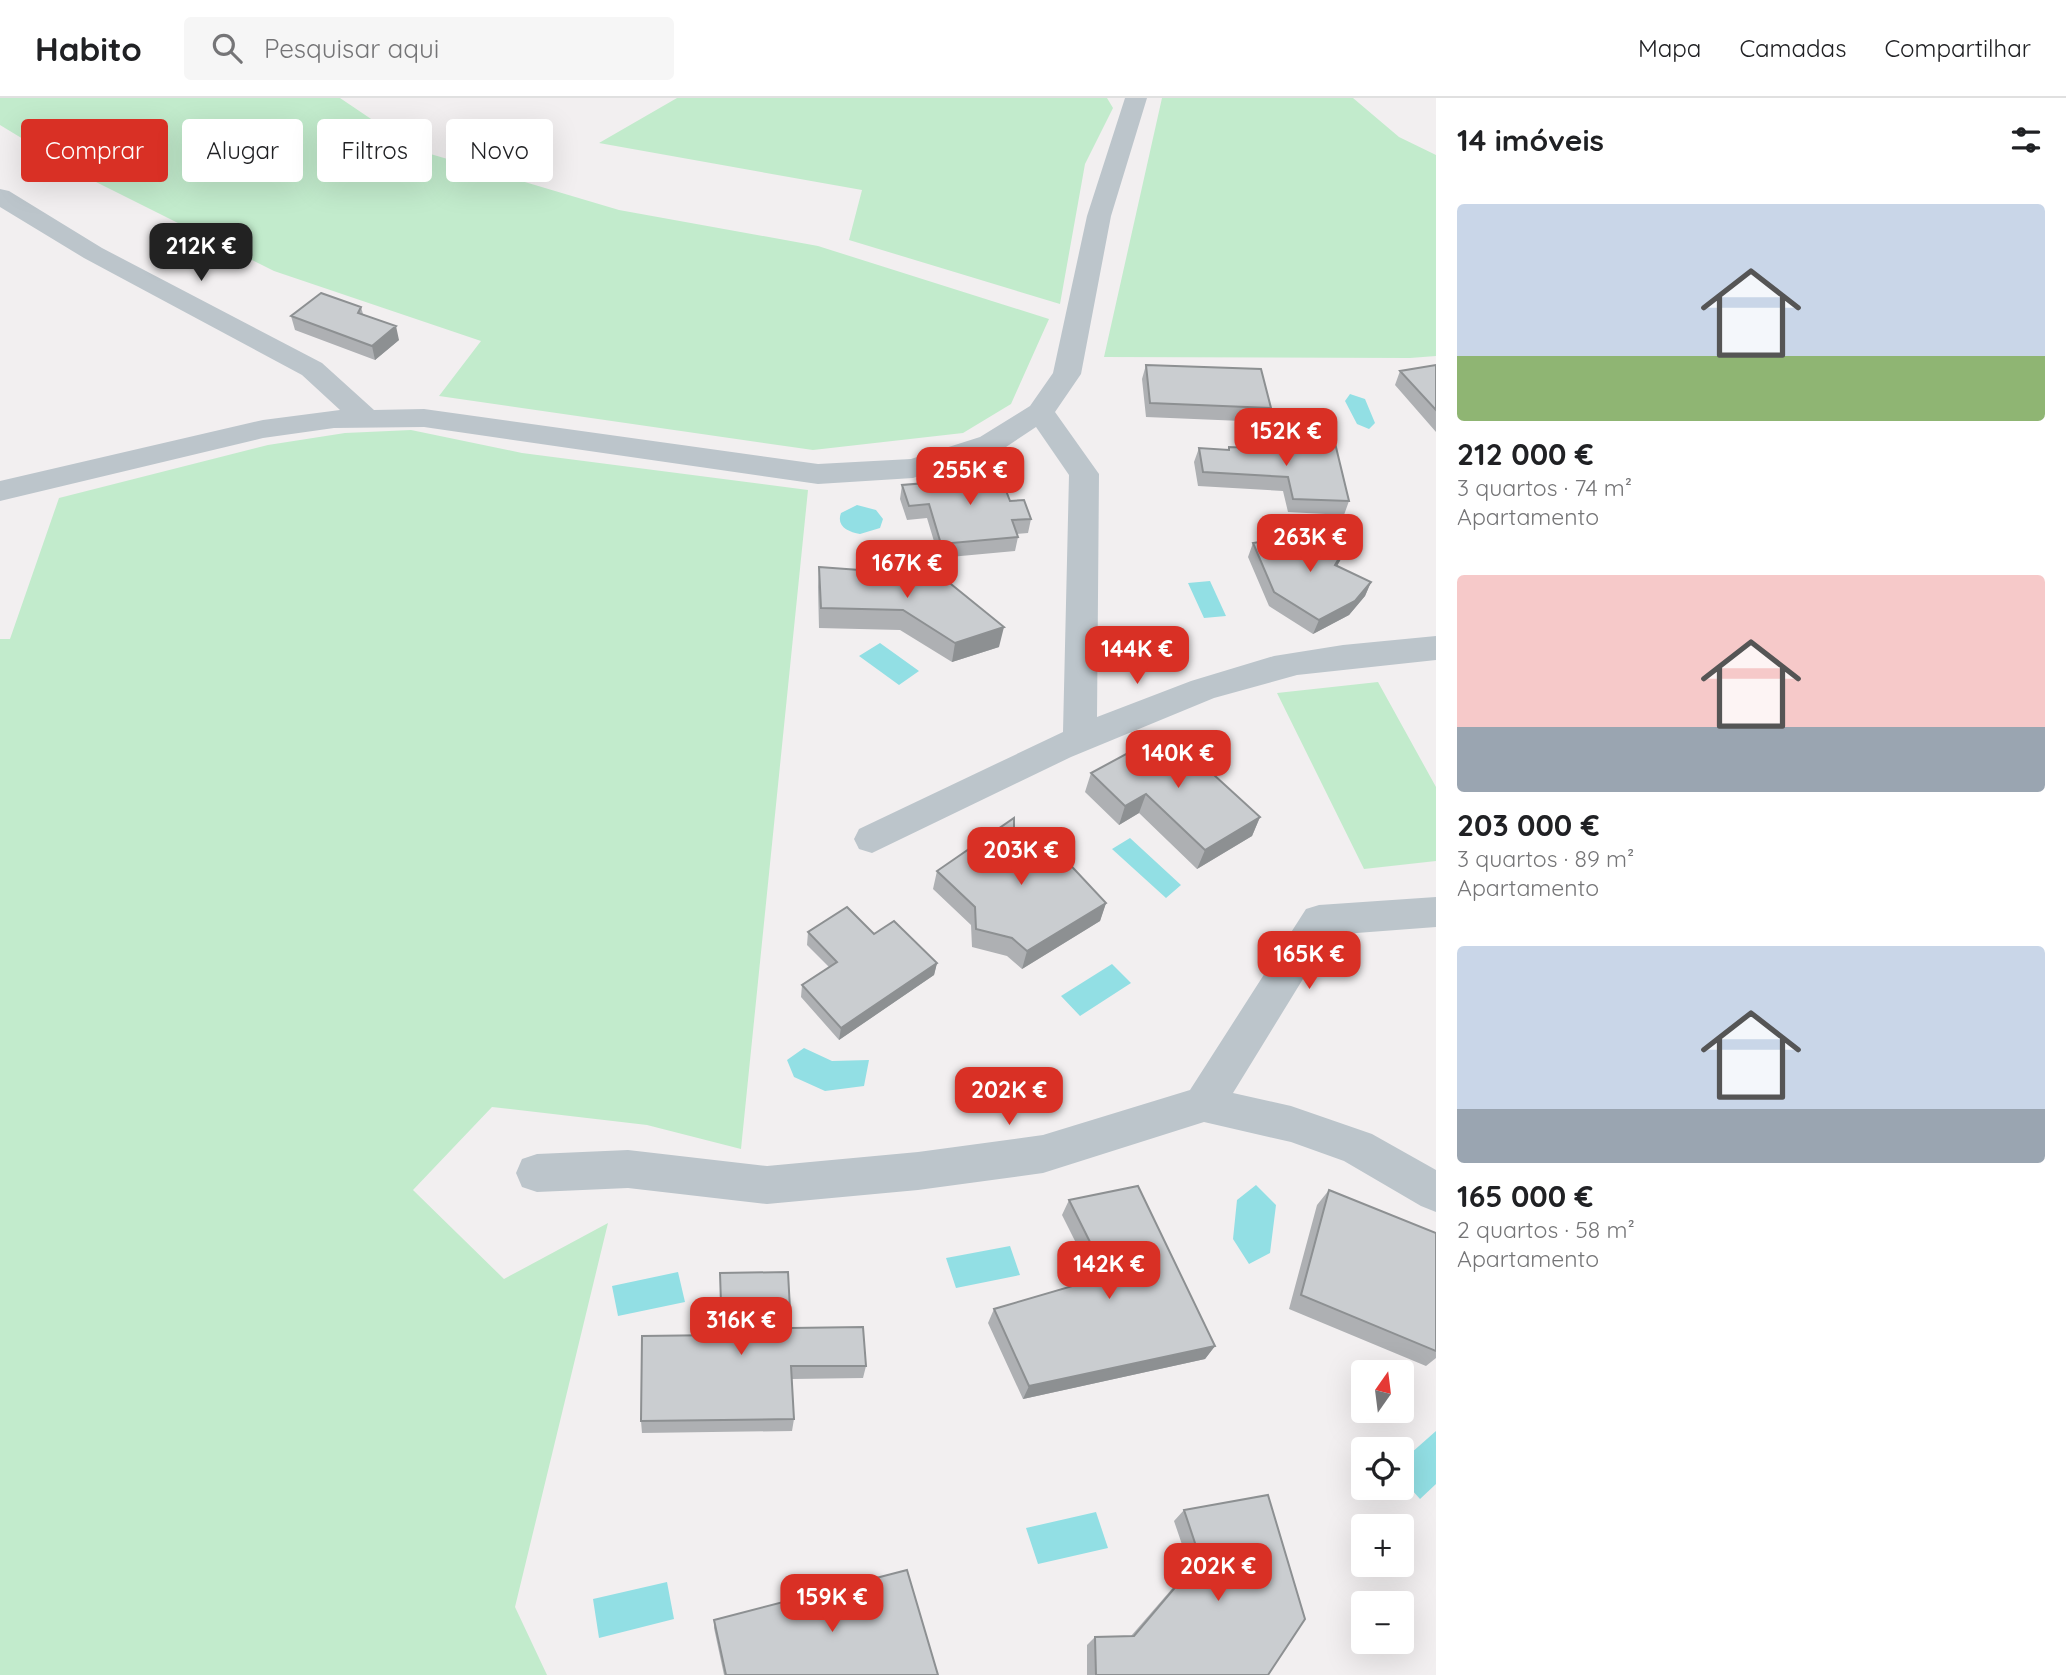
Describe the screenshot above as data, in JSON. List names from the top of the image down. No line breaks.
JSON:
{"north":"top","page":{"header":"Habito","search":"Pesquisar aqui","nav":["Mapa","Camadas","Compartilhar"],"heading":"14 imóveis","chip":["Comprar","Alugar","Filtros","Novo"],"list":[{"name":"212 000 €","note":"3 quartos · 74 m² · Apartamento"},{"name":"203 000 €","note":"3 quartos · 89 m² · Apartamento"},{"name":"165 000 €","note":"2 quartos · 58 m² · Apartamento"}],"price":["212K €","152K €","255K €","263K €","167K €","144K €","140K €","203K €","165K €","202K €","142K €","316K €","202K €","159K €"],"map_buttons":["+","−"]}}
